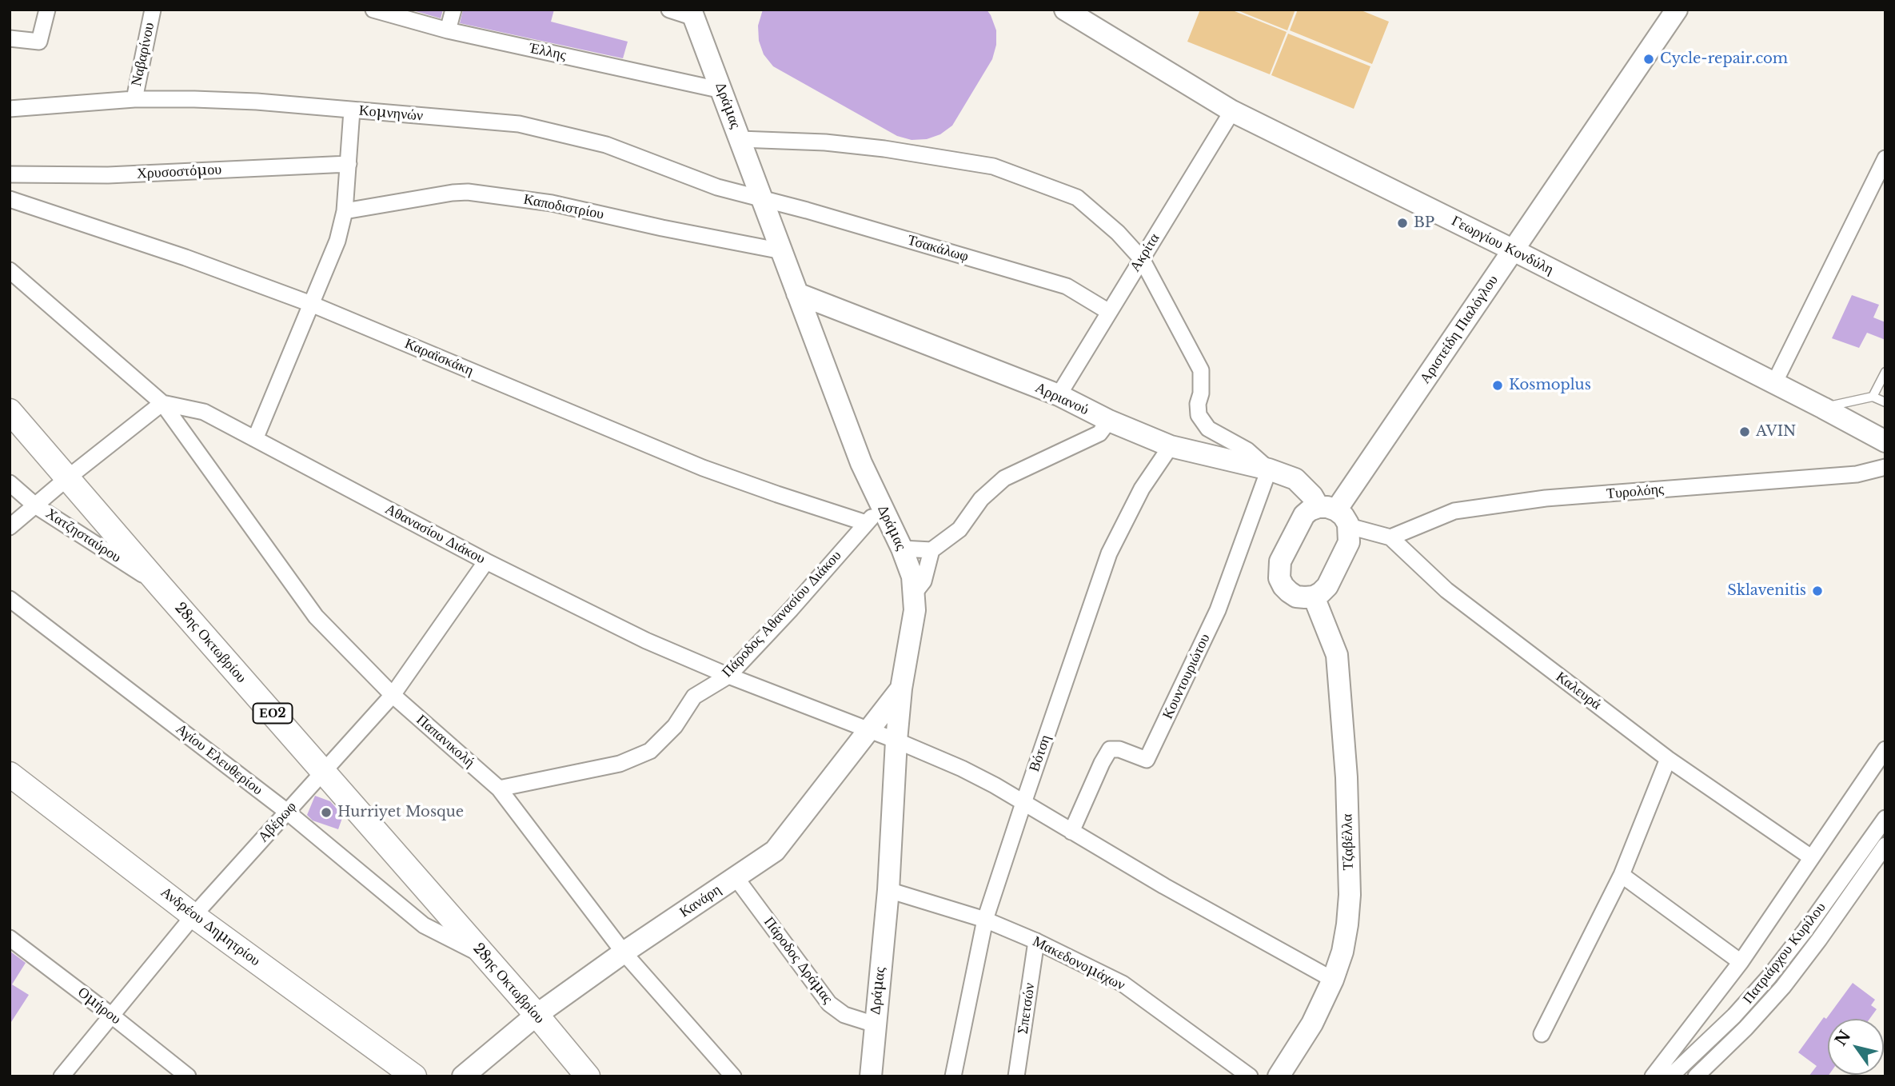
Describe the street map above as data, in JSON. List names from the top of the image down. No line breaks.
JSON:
{"streets":{"main road":["28ης Οκτωβρίου","ΕΟ2","Ανδρέου Δημητρίου"],"street":["Έλλης","Ναβαρίνου","Δράμας","Κομνηνών","Χρυσοστόμου","Καποδιστρίου","Γεωργίου Κονδύλη","Τσακάλωφ","Ακρίτα","Αριστείδη Πιαλόγλου","Καραϊσκάκη","Αρριανού","Τυρολόης","Αθανασίου Διάκου","Χατζησταύρου","Πάροδος Αθανασίου Διάκου","Κουντουριώτου","Καλευρά","Παπανικολή","Βότση","Αγίου Ελευθερίου","Αβέρωφ","Τζαβέλλα","Κανάρη","Πατριάρχου Κυρίλου","Πάροδος Δράμας","Μακεδονομάχων","Ομήρου","Σπετσών"]},"crossings":[["Έλλης","Δράμας"],["Ναβαρίνου","Κομνηνών"],["Δράμας","Κομνηνών"],["Δράμας","Καποδιστρίου"],["Δράμας","Τσακάλωφ"],["Δράμας","Αρριανού"],["Δράμας","Αθανασίου Διάκου"],["Δράμας","Πάροδος Αθανασίου Διάκου"],["Δράμας","Κανάρη"],["Δράμας","Πάροδος Δράμας"],["Δράμας","Μακεδονομάχων"],["Κομνηνών","Τσακάλωφ"],["Γεωργίου Κονδύλη","Ακρίτα"],["Γεωργίου Κονδύλη","Αριστείδη Πιαλόγλου"],["Τσακάλωφ","Ακρίτα"],["Ακρίτα","Αρριανού"],["Αριστείδη Πιαλόγλου","Αρριανού"],["Αριστείδη Πιαλόγλου","Καλευρά"],["Αριστείδη Πιαλόγλου","Τζαβέλλα"],["Καραϊσκάκη","Πάροδος Αθανασίου Διάκου"],["Αρριανού","Κουντουριώτου"],["Αρριανού","Καλευρά"],["Αρριανού","Βότση"],["Αρριανού","Τζαβέλλα"],["Τυρολόης","Καλευρά"],["Αθανασίου Διάκου","Πάροδος Αθανασίου Διάκου"],["Αθανασίου Διάκου","Παπανικολή"],["Αθανασίου Διάκου","Αβέρωφ"],["Αθανασίου Διάκου","Κανάρη"],["Χατζησταύρου","28ης Οκτωβρίου"],["Πάροδος Αθανασίου Διάκου","Παπανικολή"],["28ης Οκτωβρίου","Αγίου Ελευθερίου"],["28ης Οκτωβρίου","Αβέρωφ"],["28ης Οκτωβρίου","Κανάρη"],["Καλευρά","Τζαβέλλα"],["Παπανικολή","Αβέρωφ"],["Παπανικολή","Κανάρη"],["Βότση","Μακεδονομάχων"],["Αγίου Ελευθερίου","Αβέρωφ"],["Αβέρωφ","Ανδρέου Δημητρίου"],["Αβέρωφ","Ομήρου"],["Κανάρη","Πάροδος Δράμας"],["Μακεδονομάχων","Σπετσών"]],"places":["Cycle-repair.com","BP","Kosmoplus","AVIN","Sklavenitis","Hurriyet Mosque"],"north":"top left"}
